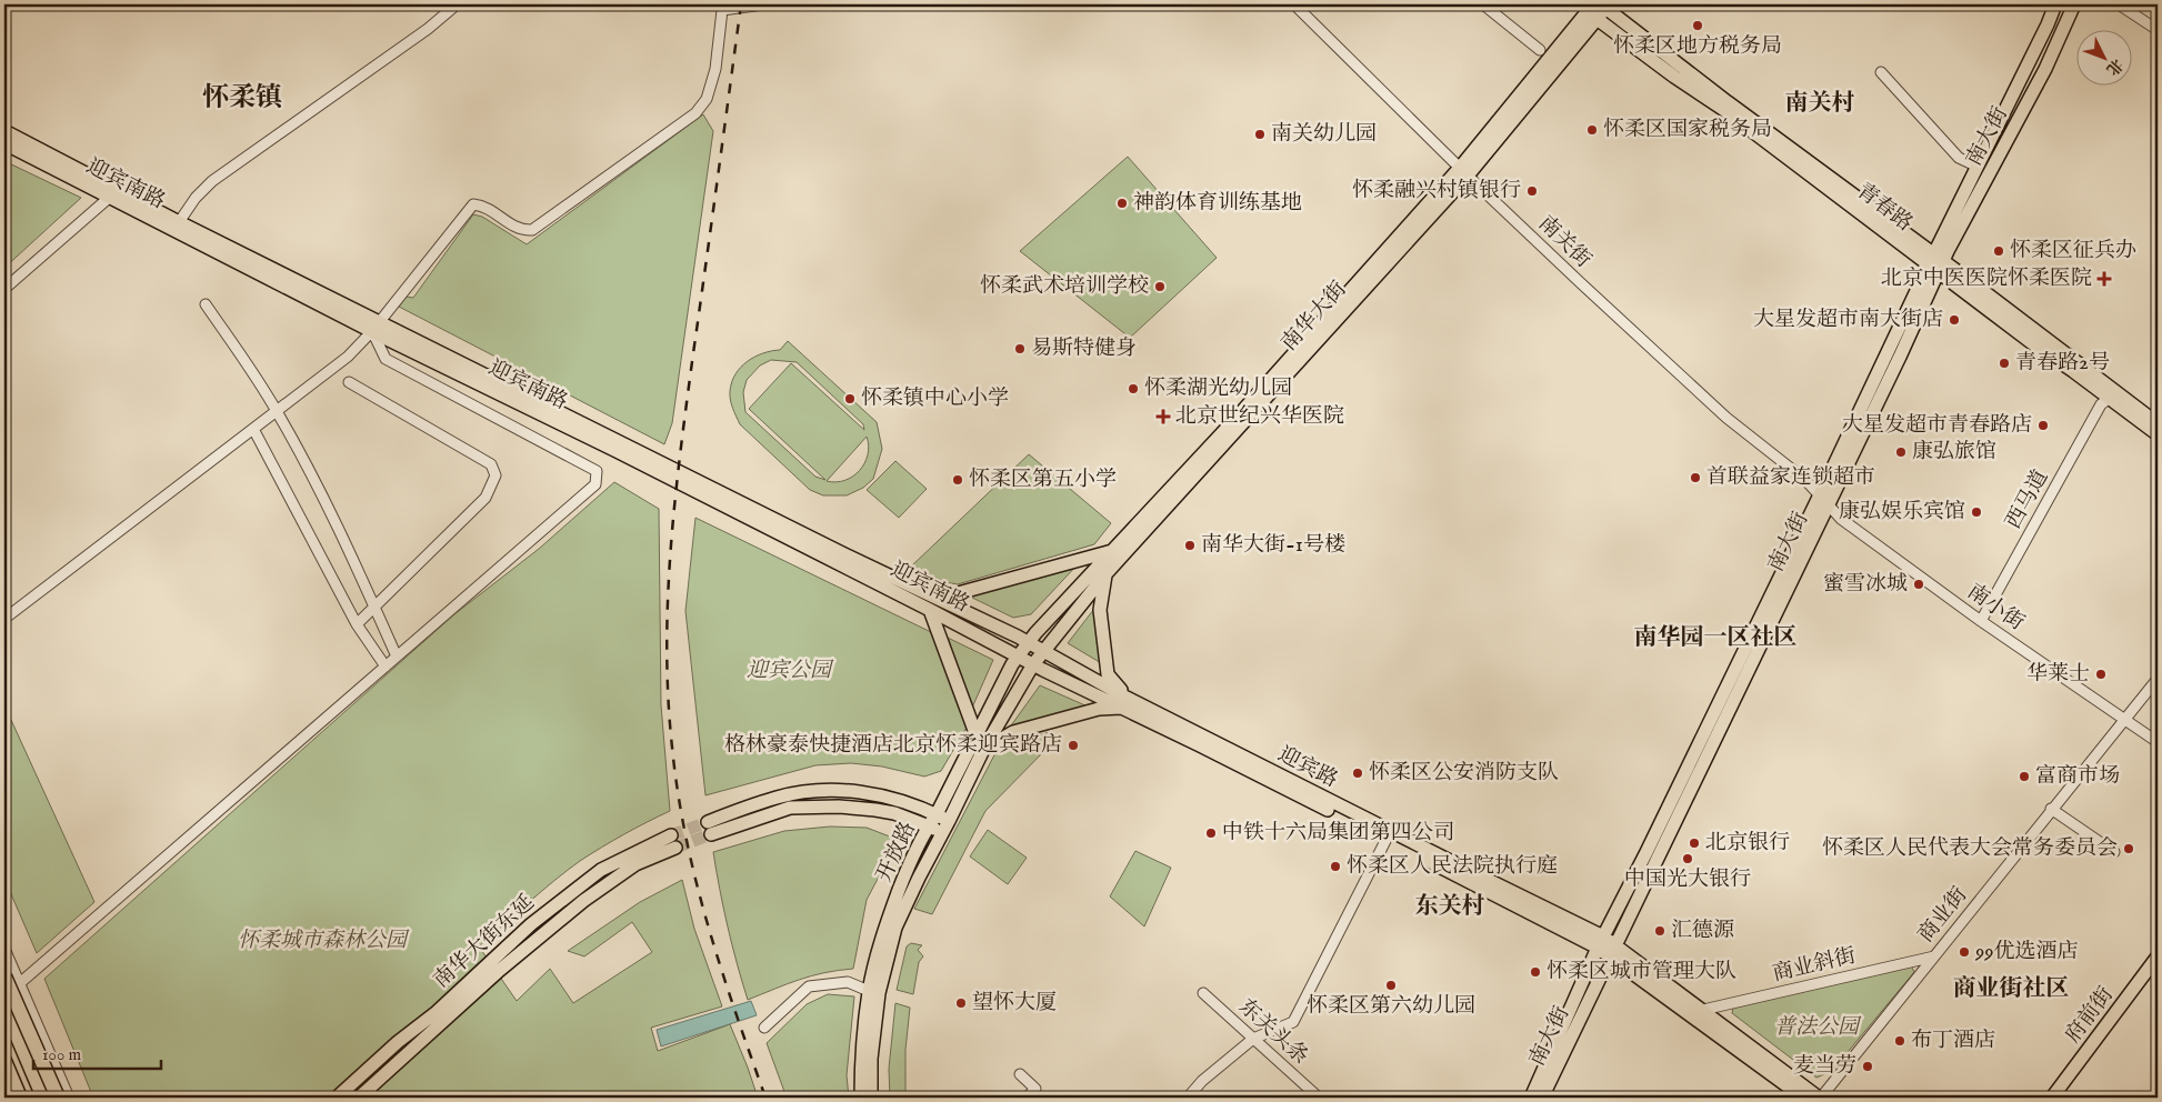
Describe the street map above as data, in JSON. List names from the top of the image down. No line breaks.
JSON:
{"streets":{"main road":["南大街","迎宾南路","青春路","南华大街","迎宾路","开放路","南华大街东延","府前街"],"street":["南关街","西马道","南小街","商业街","商业斜街","东关头条"]},"crossings":[["南大街","青春路"],["南大街","南关街"],["南大街","南小街"],["南大街","迎宾路"],["迎宾南路","南华大街"],["迎宾南路","迎宾路"],["迎宾南路","开放路"],["青春路","南华大街"],["青春路","西马道"],["南关街","南华大街"],["南关街","南小街"],["南华大街","迎宾路"],["南华大街","开放路"],["西马道","南小街"],["南小街","商业街"],["迎宾路","开放路"],["商业街","商业斜街"]],"districts":["怀柔镇","南关村","南华园一区社区","东关村","商业街社区"],"parks":["迎宾公园","怀柔城市森林公园","普法公园"],"places":{"other":["怀柔区地方税务局","怀柔区国家税务局","南关幼儿园","怀柔融兴村镇银行","神韵体育训练基地","怀柔区征兵办","怀柔武术培训学校","大星发超市南大街店","易斯特健身","青春路2号","怀柔湖光幼儿园","怀柔镇中心小学","大星发超市青春路店","康弘旅馆","首联益家连锁超市","怀柔区第五小学","康弘娱乐宾馆","南华大街-1号楼","蜜雪冰城","华莱士","格林豪泰快捷酒店北京怀柔迎宾路店","怀柔区公安消防支队","富商市场","中铁十六局集团第四公司","北京银行","怀柔区人民代表大会常务委员会","中国光大银行","怀柔区人民法院执行庭","汇德源","99优选酒店","怀柔区城市管理大队","怀柔区第六幼儿园","望怀大厦","布丁酒店","麦当劳"],"health":["北京中医医院怀柔医院","北京世纪兴华医院"]},"scale_bar":"100 m","north":"bottom right"}
